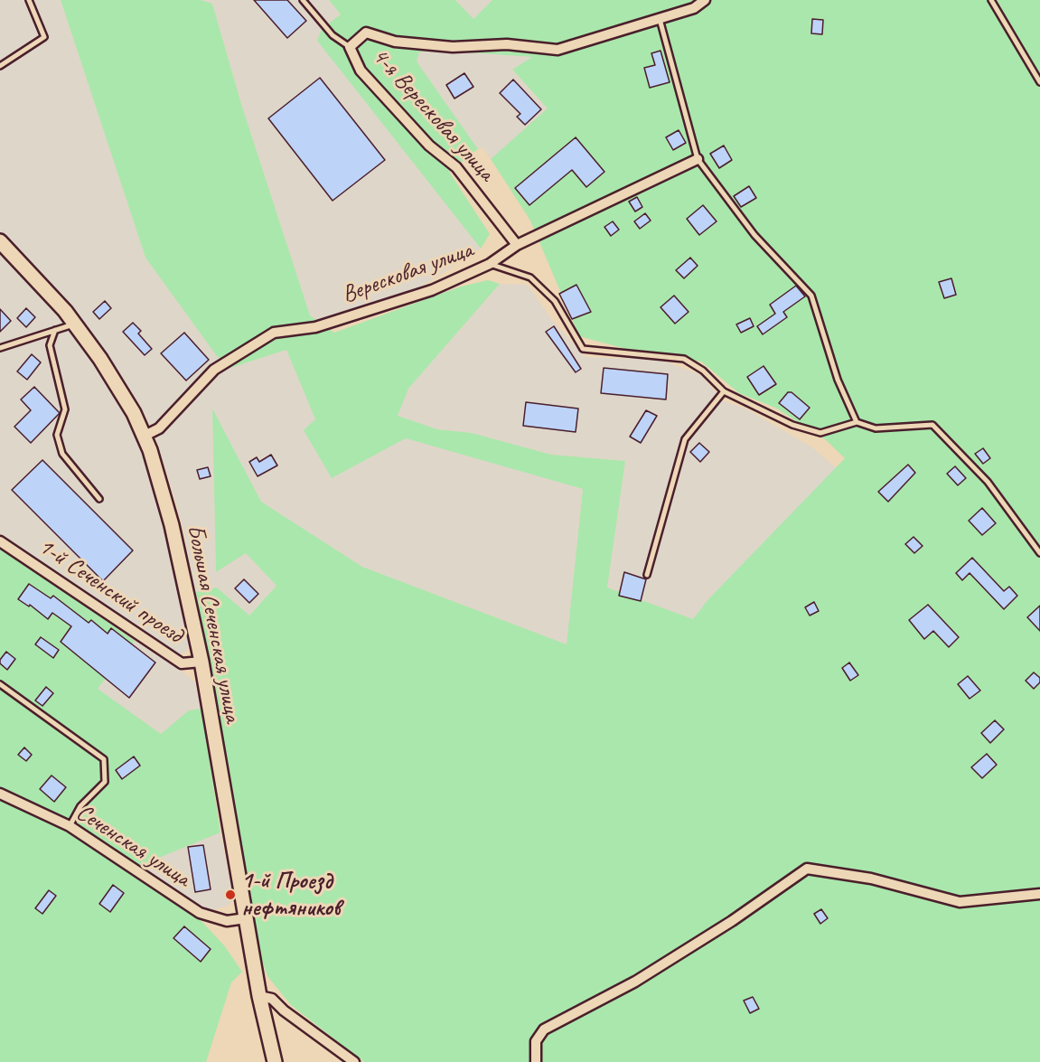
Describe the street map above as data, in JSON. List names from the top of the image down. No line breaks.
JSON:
{"streets":{"street":["4-я Вересковая улица","Вересковая улица","1-й Сеченский проезд","Большая Сеченская улица","Сеченская улица"]},"crossings":[["4-я Вересковая улица","Вересковая улица"],["Вересковая улица","Большая Сеченская улица"],["1-й Сеченский проезд","Большая Сеченская улица"],["Большая Сеченская улица","Сеченская улица"]],"places":["1-й Проезд нефтяников"]}
